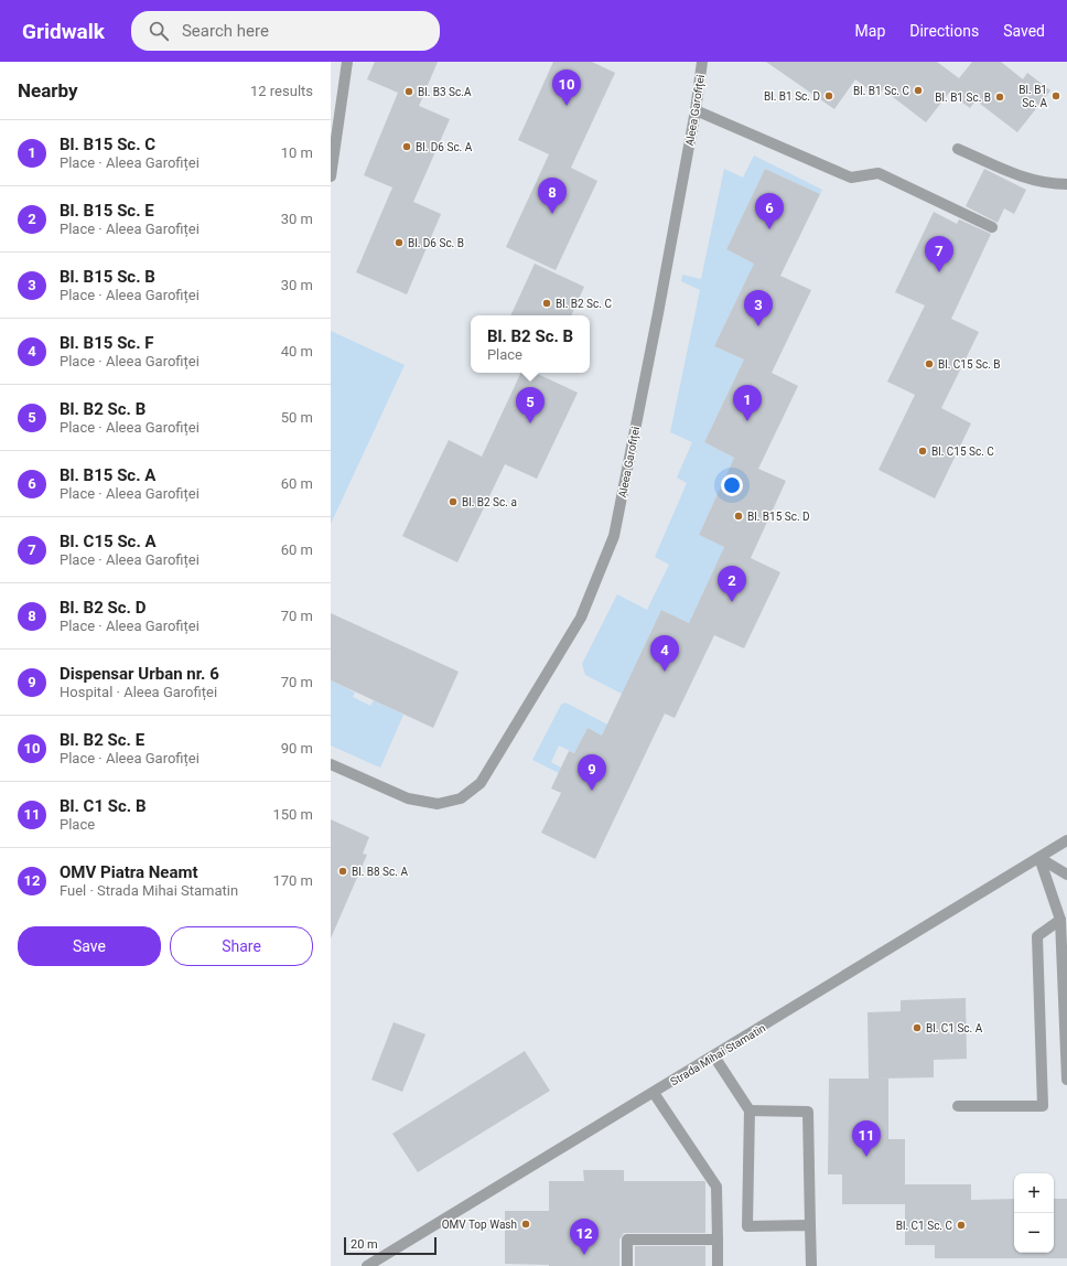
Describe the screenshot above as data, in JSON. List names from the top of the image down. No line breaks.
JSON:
{"streets":{"street":["Aleea Garofiței","Strada Mihai Stamatin"]},"places":["Bl. B1 Sc. C","Bl. B3 Sc.A","Bl. B1 Sc. D","Bl. B1 Sc. A","Bl. B1 Sc. B","Bl. D6 Sc. A","Bl. D6 Sc. B","Bl. B2 Sc. C","Bl. C15 Sc. B","Bl. C15 Sc. C","Bl. B2 Sc. a","Bl. B15 Sc. D","Bl. B8 Sc. A","Bl. C1 Sc. A","OMV Top Wash","Bl. C1 Sc. C"],"scale_bar":"20 m","page":{"header":"Gridwalk","search":"Search here","nav":["Map","Directions","Saved"],"heading":["Nearby","12 results"],"pins":["10","8","6","7","3","1","5","2","4","9","11","12"],"list":[{"mark":"1","name":"Bl. B15 Sc. C","note":"Place · Aleea Garofiței","value":"10 m"},{"mark":"2","name":"Bl. B15 Sc. E","note":"Place · Aleea Garofiței","value":"30 m"},{"mark":"3","name":"Bl. B15 Sc. B","note":"Place · Aleea Garofiței","value":"30 m"},{"mark":"4","name":"Bl. B15 Sc. F","note":"Place · Aleea Garofiței","value":"40 m"},{"mark":"5","name":"Bl. B2 Sc. B","note":"Place · Aleea Garofiței","value":"50 m"},{"mark":"6","name":"Bl. B15 Sc. A","note":"Place · Aleea Garofiței","value":"60 m"},{"mark":"7","name":"Bl. C15 Sc. A","note":"Place · Aleea Garofiței","value":"60 m"},{"mark":"8","name":"Bl. B2 Sc. D","note":"Place · Aleea Garofiței","value":"70 m"},{"mark":"9","name":"Dispensar Urban nr. 6","note":"Hospital · Aleea Garofiței","value":"70 m"},{"mark":"10","name":"Bl. B2 Sc. E","note":"Place · Aleea Garofiței","value":"90 m"},{"mark":"11","name":"Bl. C1 Sc. B","note":"Place","value":"150 m"},{"mark":"12","name":"OMV Piatra Neamt","note":"Fuel · Strada Mihai Stamatin","value":"170 m"}],"popup":["Bl. B2 Sc. B","Place"],"buttons":["Save","Share"],"map_buttons":["+","−"],"scale":"20 m"}}
